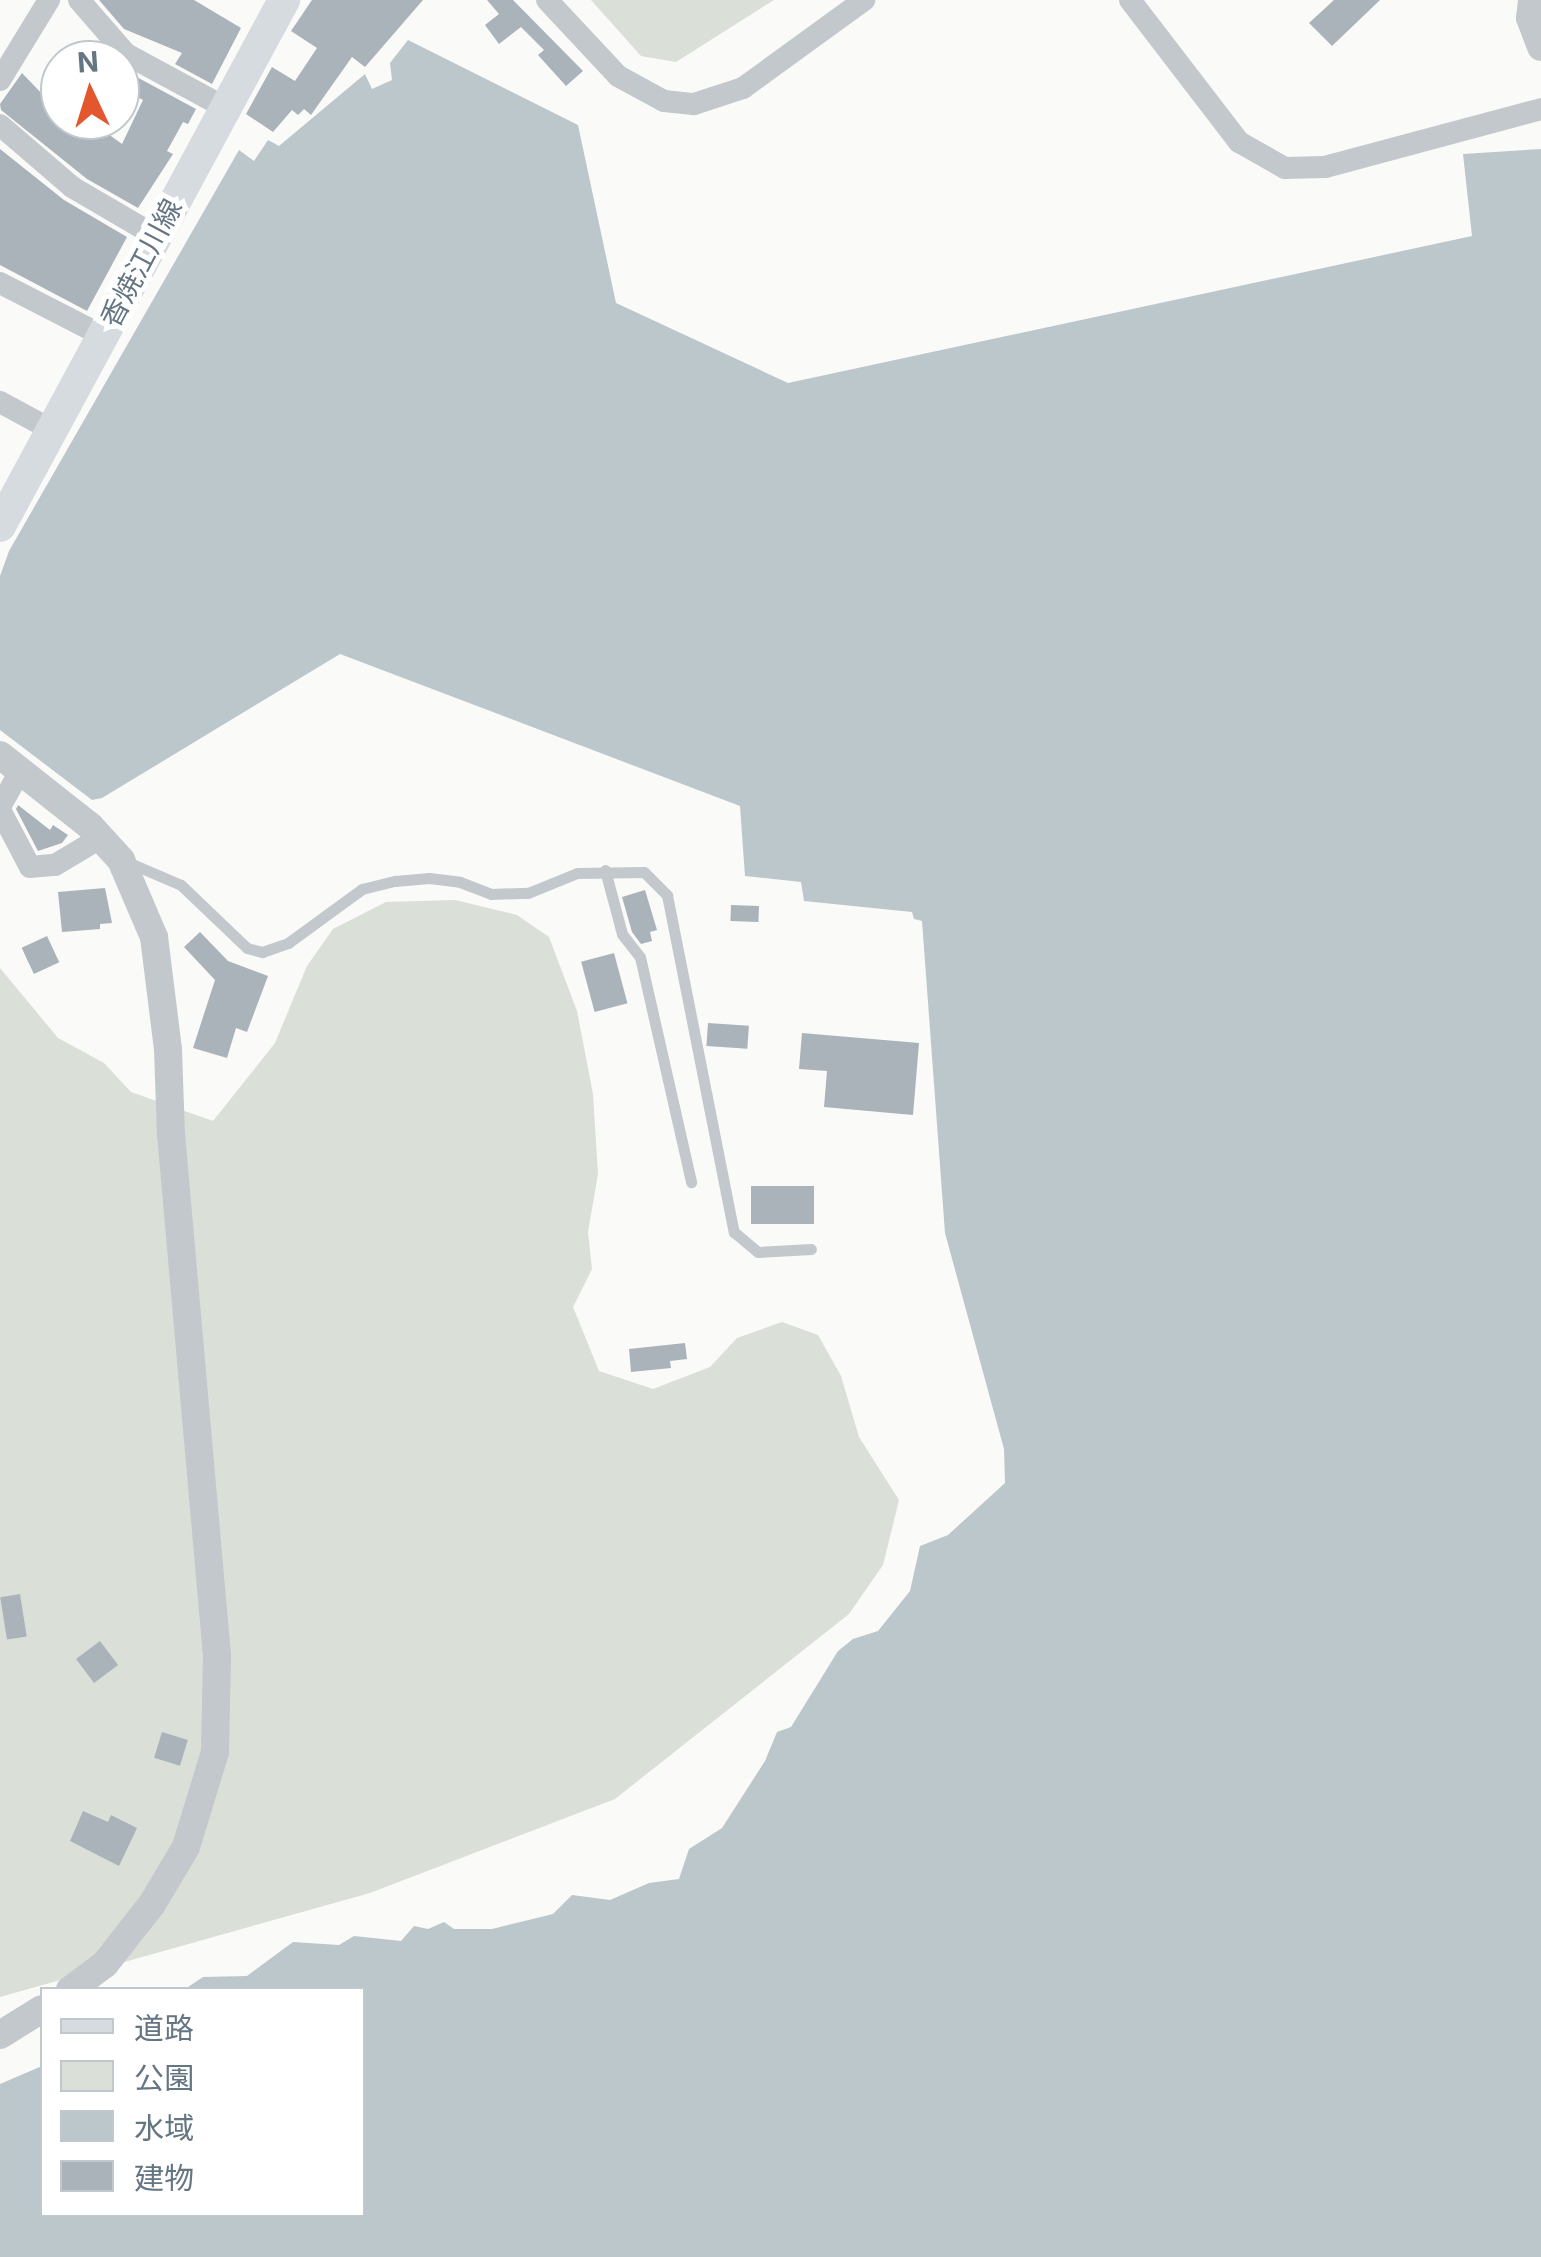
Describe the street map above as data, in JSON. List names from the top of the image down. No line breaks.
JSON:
{"streets":{"main road":["香焼江川線"]},"legend":["道路","公園","水域","建物"],"north":"top"}
